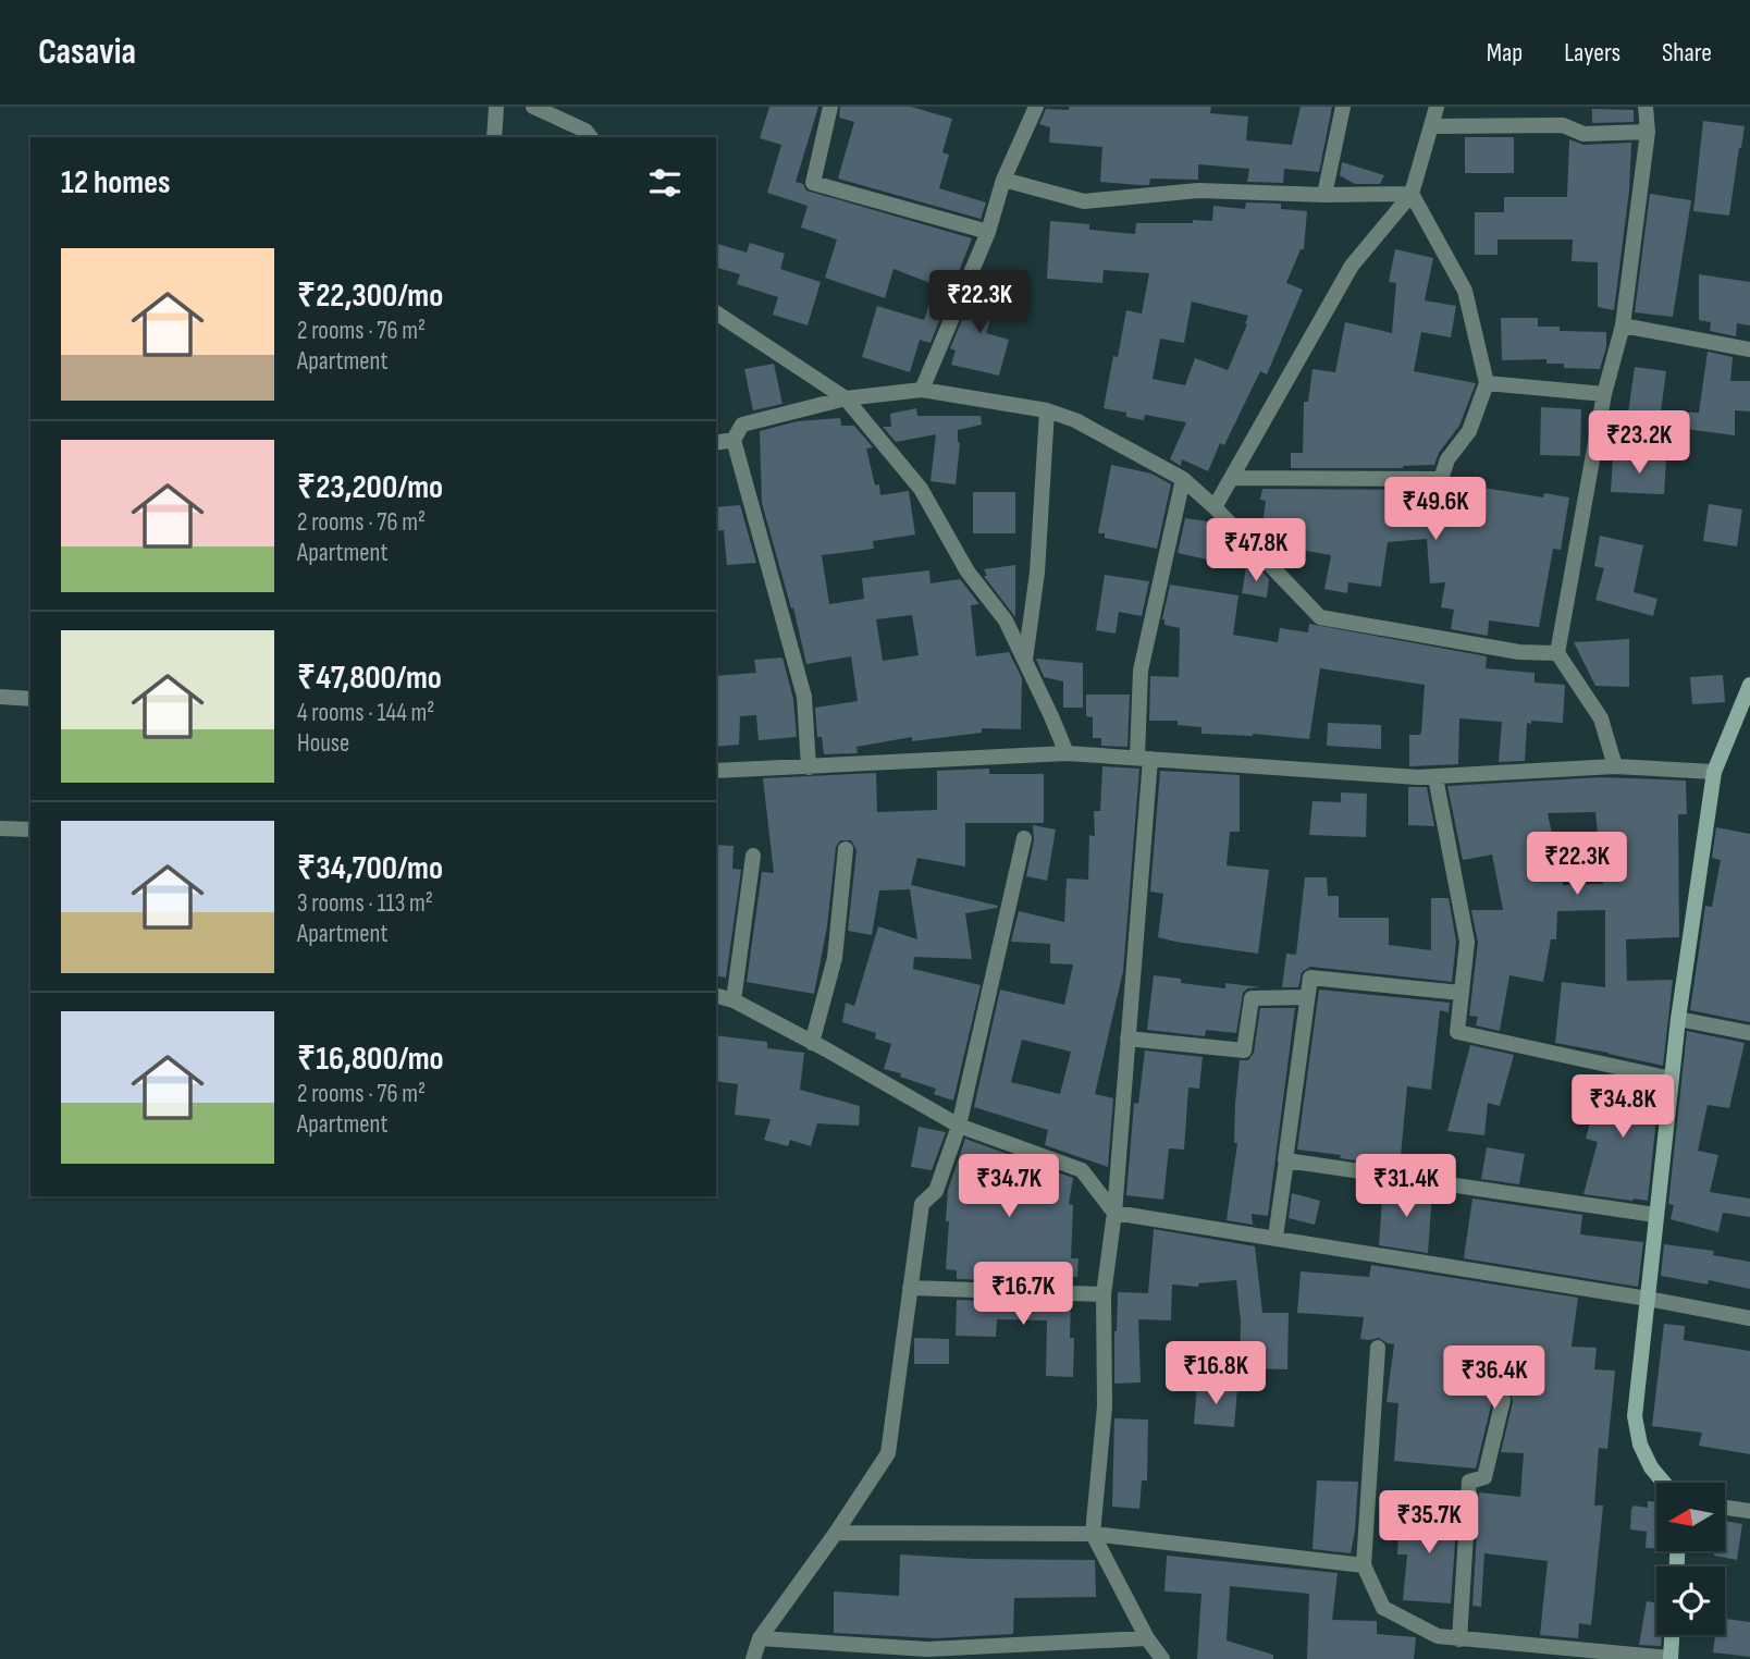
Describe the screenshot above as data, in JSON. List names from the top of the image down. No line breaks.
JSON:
{"north":"left","page":{"header":"Casavia","nav":["Map","Layers","Share"],"heading":"12 homes","list":[{"name":"₹22,300/mo","note":"2 rooms · 76 m² · Apartment"},{"name":"₹23,200/mo","note":"2 rooms · 76 m² · Apartment"},{"name":"₹47,800/mo","note":"4 rooms · 144 m² · House"},{"name":"₹34,700/mo","note":"3 rooms · 113 m² · Apartment"},{"name":"₹16,800/mo","note":"2 rooms · 76 m² · Apartment"}],"price":["₹22.3K","₹23.2K","₹49.6K","₹47.8K","₹22.3K","₹34.8K","₹34.7K","₹31.4K","₹16.7K","₹16.8K","₹36.4K","₹35.7K"]}}
